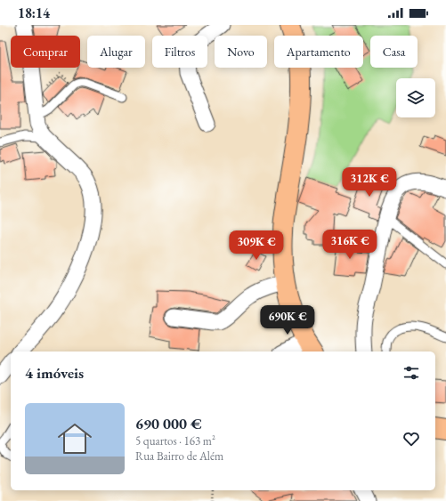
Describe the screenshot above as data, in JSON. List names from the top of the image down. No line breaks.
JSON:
{"page":{"status":"18:14","chip":["Comprar","Alugar","Filtros","Novo","Apartamento","Casa"],"price":["312K €","316K €","309K €","690K €"],"heading":"4 imóveis","list":[{"name":"690 000 €","note":"5 quartos · 163 m² · Rua Bairro de Além"}]}}
